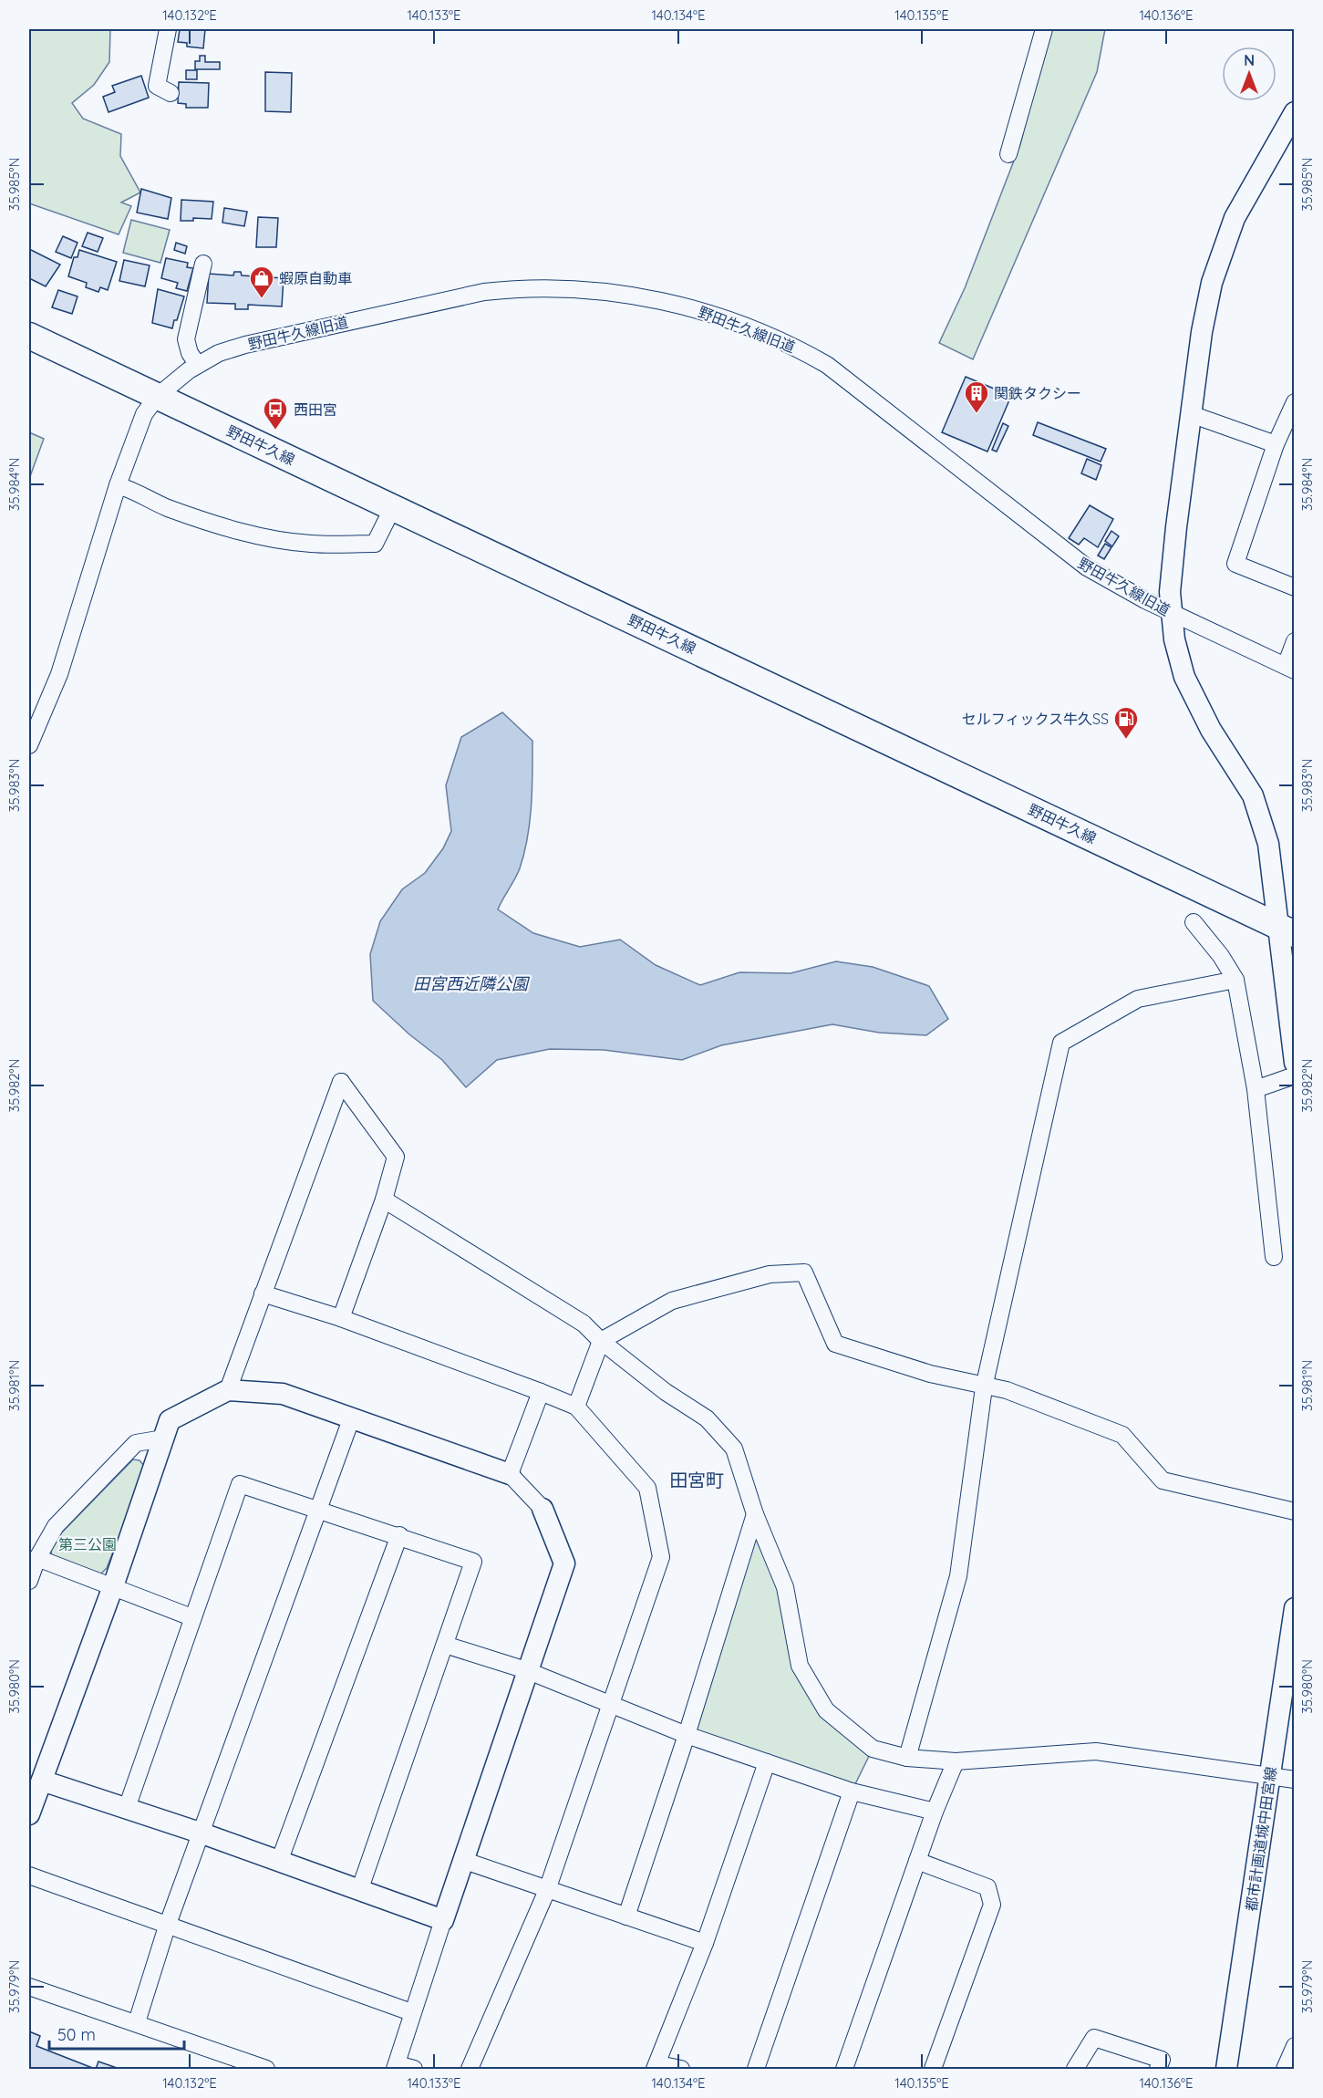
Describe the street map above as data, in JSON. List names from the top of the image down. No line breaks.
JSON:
{"streets":{"main road":["野田牛久線"],"street":["野田牛久線旧道","都市計画道城中田宮線"]},"crossings":[["野田牛久線旧道","野田牛久線"]],"districts":["田宮町"],"water":["田宮西近隣公園"],"parks":["第三公園"],"places":{"shop":["蝦原自動車"],"building":["関鉄タクシー"],"bus stop":["西田宮"],"fuel station":["セルフィックス牛久SS"]},"scale_bar":"50 m","north":"top","coordinates":["140.132°E","140.133°E","140.134°E","140.135°E","140.136°E","35.985°N","35.984°N","35.983°N","35.982°N","35.981°N","35.980°N","35.979°N"]}
